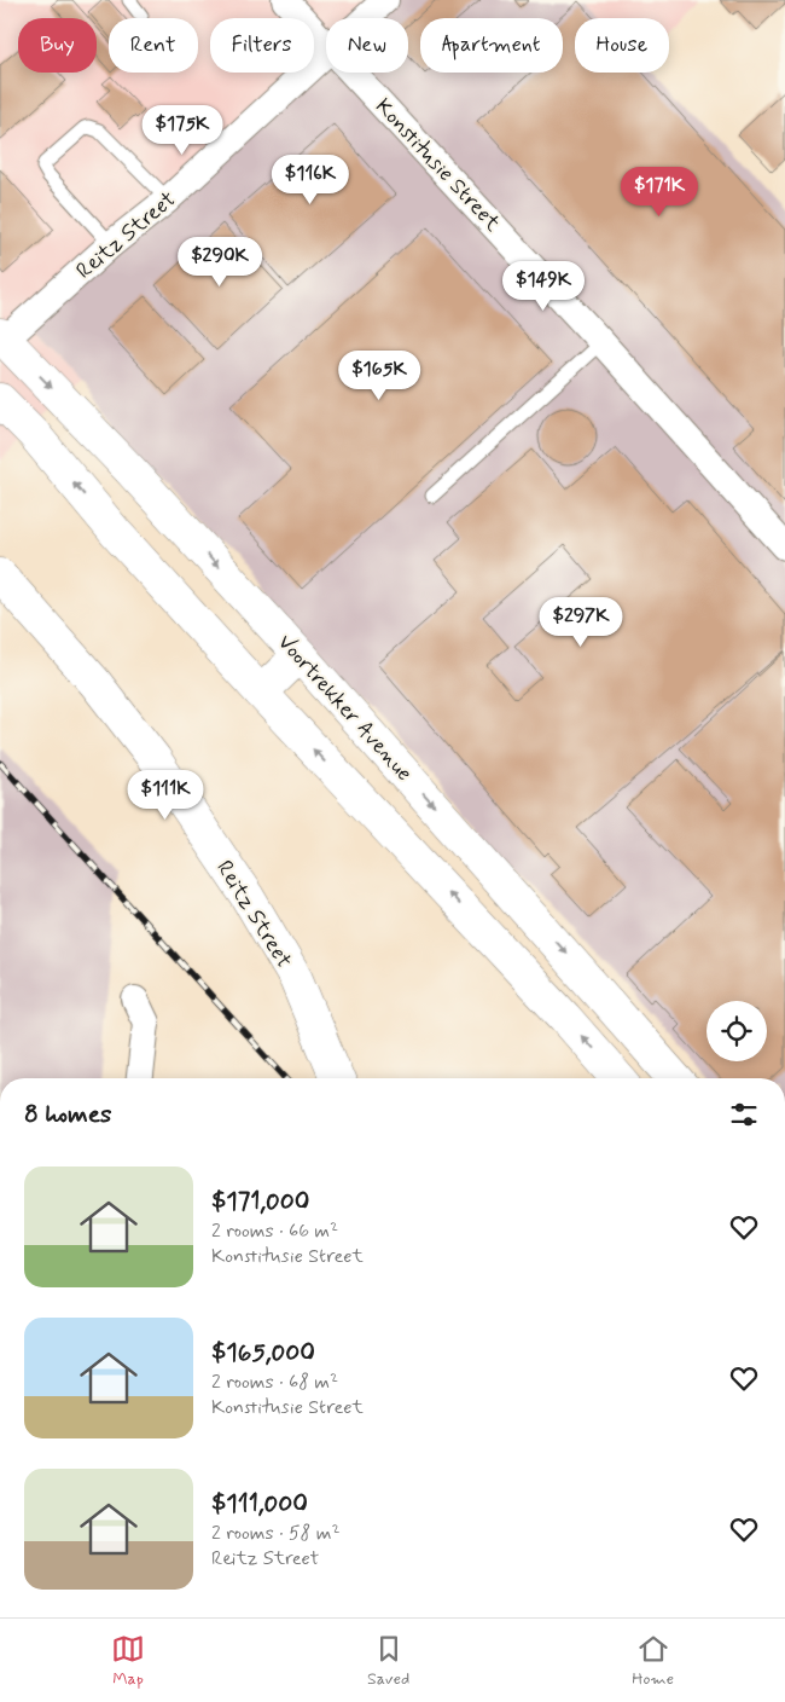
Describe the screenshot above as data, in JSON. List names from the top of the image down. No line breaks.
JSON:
{"streets":{"main road":["Reitz Street","Voortrekker Avenue"],"street":["Konstitusie Street"]},"crossings":[["Reitz Street","Voortrekker Avenue"]],"page":{"chip":["Buy","Rent","Filters","New","Apartment","House"],"price":["$175K","$116K","$171K","$290K","$149K","$165K","$297K","$111K"],"heading":"8 homes","list":[{"name":"$171,000","note":"2 rooms · 66 m² · Konstitusie Street"},{"name":"$165,000","note":"2 rooms · 68 m² · Konstitusie Street"},{"name":"$111,000","note":"2 rooms · 58 m² · Reitz Street"}],"tabs":["Map","Saved","Home"]}}
